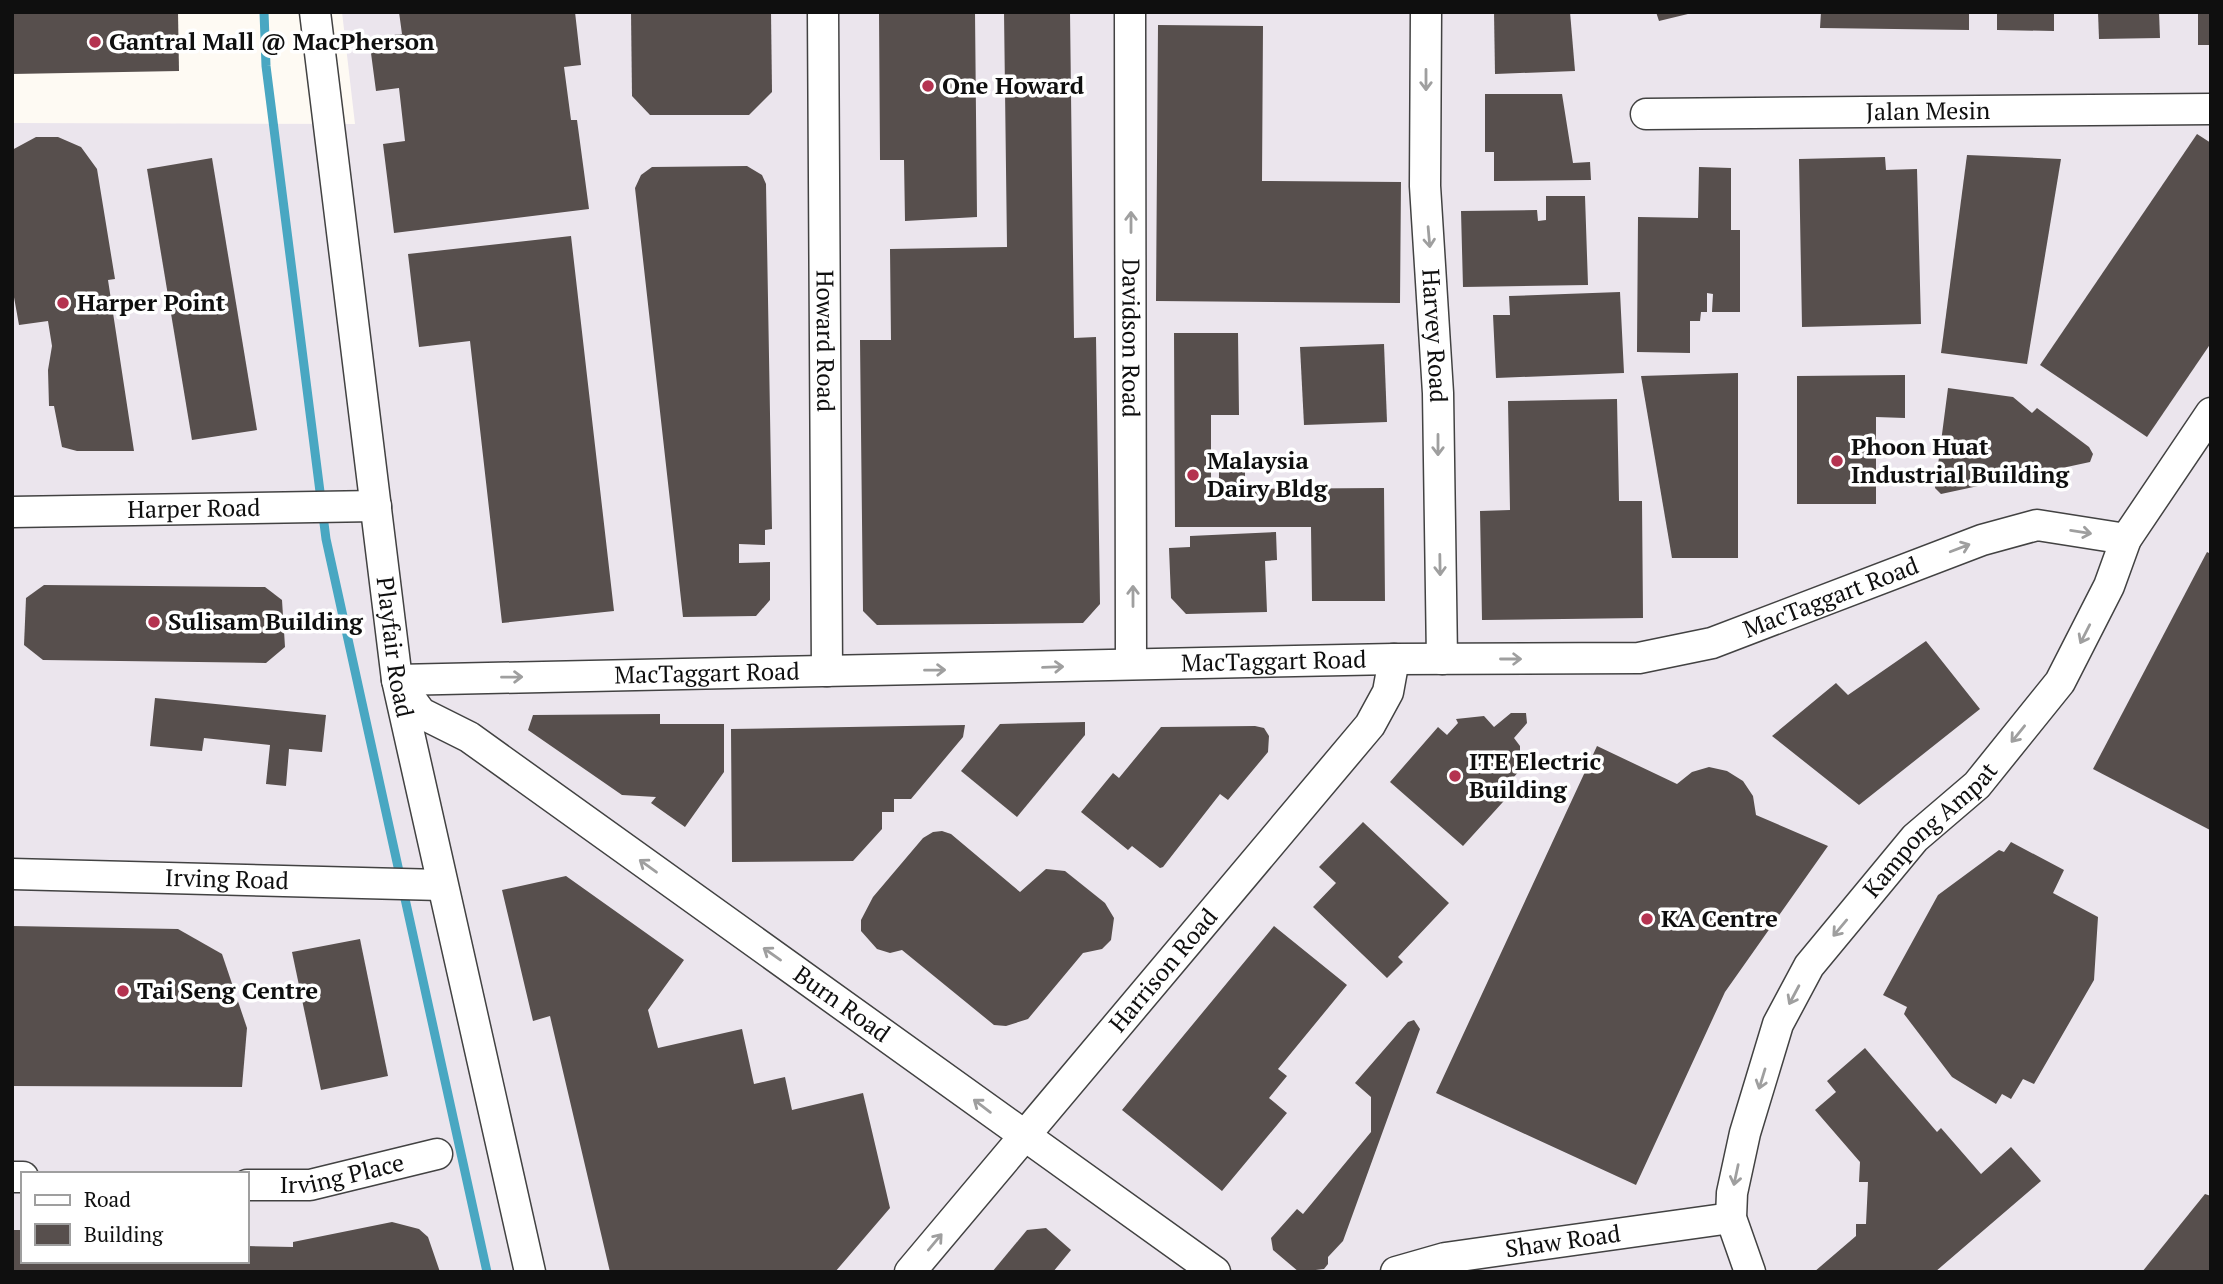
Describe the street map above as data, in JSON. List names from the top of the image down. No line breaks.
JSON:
{"streets":{"street":["Jalan Mesin","Harvey Road","Davidson Road","Howard Road","Harper Road","MacTaggart Road","Playfair Road","Kampong Ampat","Irving Road","Harrison Road","Burn Road","Irving Place","Shaw Road"]},"crossings":[["Harvey Road","MacTaggart Road"],["Davidson Road","MacTaggart Road"],["Howard Road","MacTaggart Road"],["Harper Road","Playfair Road"],["MacTaggart Road","Playfair Road"],["MacTaggart Road","Kampong Ampat"],["MacTaggart Road","Harrison Road"],["MacTaggart Road","Burn Road"],["Playfair Road","Irving Road"],["Playfair Road","Burn Road"],["Kampong Ampat","Shaw Road"],["Harrison Road","Burn Road"]],"one_way":["Harvey Road","Davidson Road","MacTaggart Road","Kampong Ampat","Burn Road"],"places":["Gantral Mall @ MacPherson","One Howard","Harper Point","Phoon Huat Industrial Building","Malaysia Dairy Bldg","Sulisam Building","ITE Electric Building","KA Centre","Tai Seng Centre"],"legend":["Road","Building"]}
